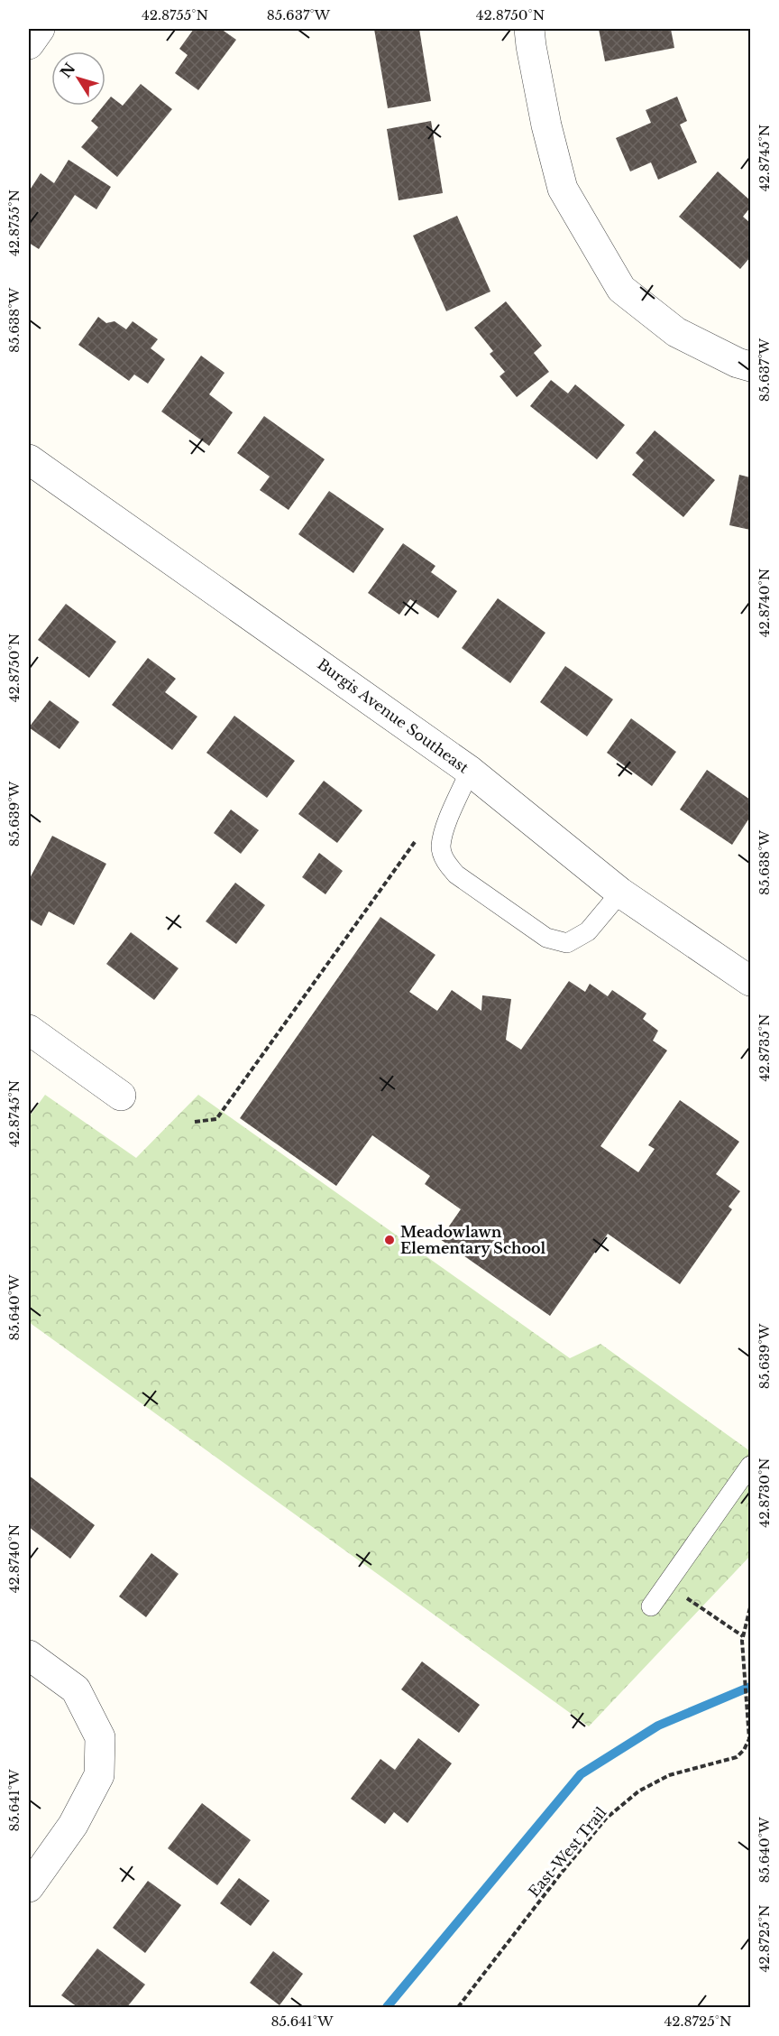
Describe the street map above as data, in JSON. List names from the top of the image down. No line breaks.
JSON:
{"streets":{"street":["Burgis Avenue Southeast"],"path":["East-West Trail"]},"places":["Meadowlawn Elementary School"],"north":"top left","coordinates":["42.8755°N","85.637°W","42.8750°N","42.8745°N","85.638°W","42.8740°N","85.639°W","42.8735°N","85.640°W","42.8730°N","85.641°W","42.8725°N"]}
